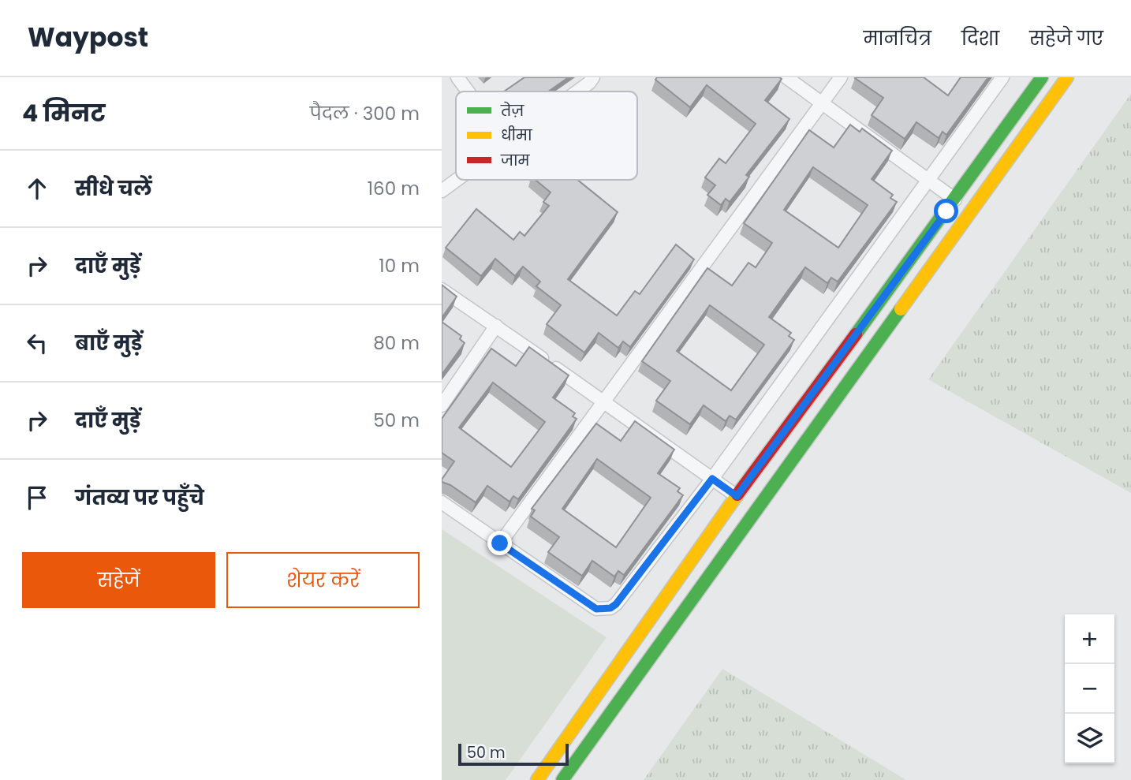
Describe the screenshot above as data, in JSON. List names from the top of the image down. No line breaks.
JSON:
{"legend":["तेज़","धीमा","जाम"],"scale_bar":"50 m","page":{"header":"Waypost","nav":["मानचित्र","दिशा","सहेजे गए"],"heading":["4 मिनट","पैदल · 300 m"],"list":[["सीधे चलें","160 m"],["दाएँ मुड़ें","10 m"],["बाएँ मुड़ें","80 m"],["दाएँ मुड़ें","50 m"],"गंतव्य पर पहुँचे"],"buttons":["सहेजें","शेयर करें"],"map_buttons":["+","−"],"scale":"50 m"}}
